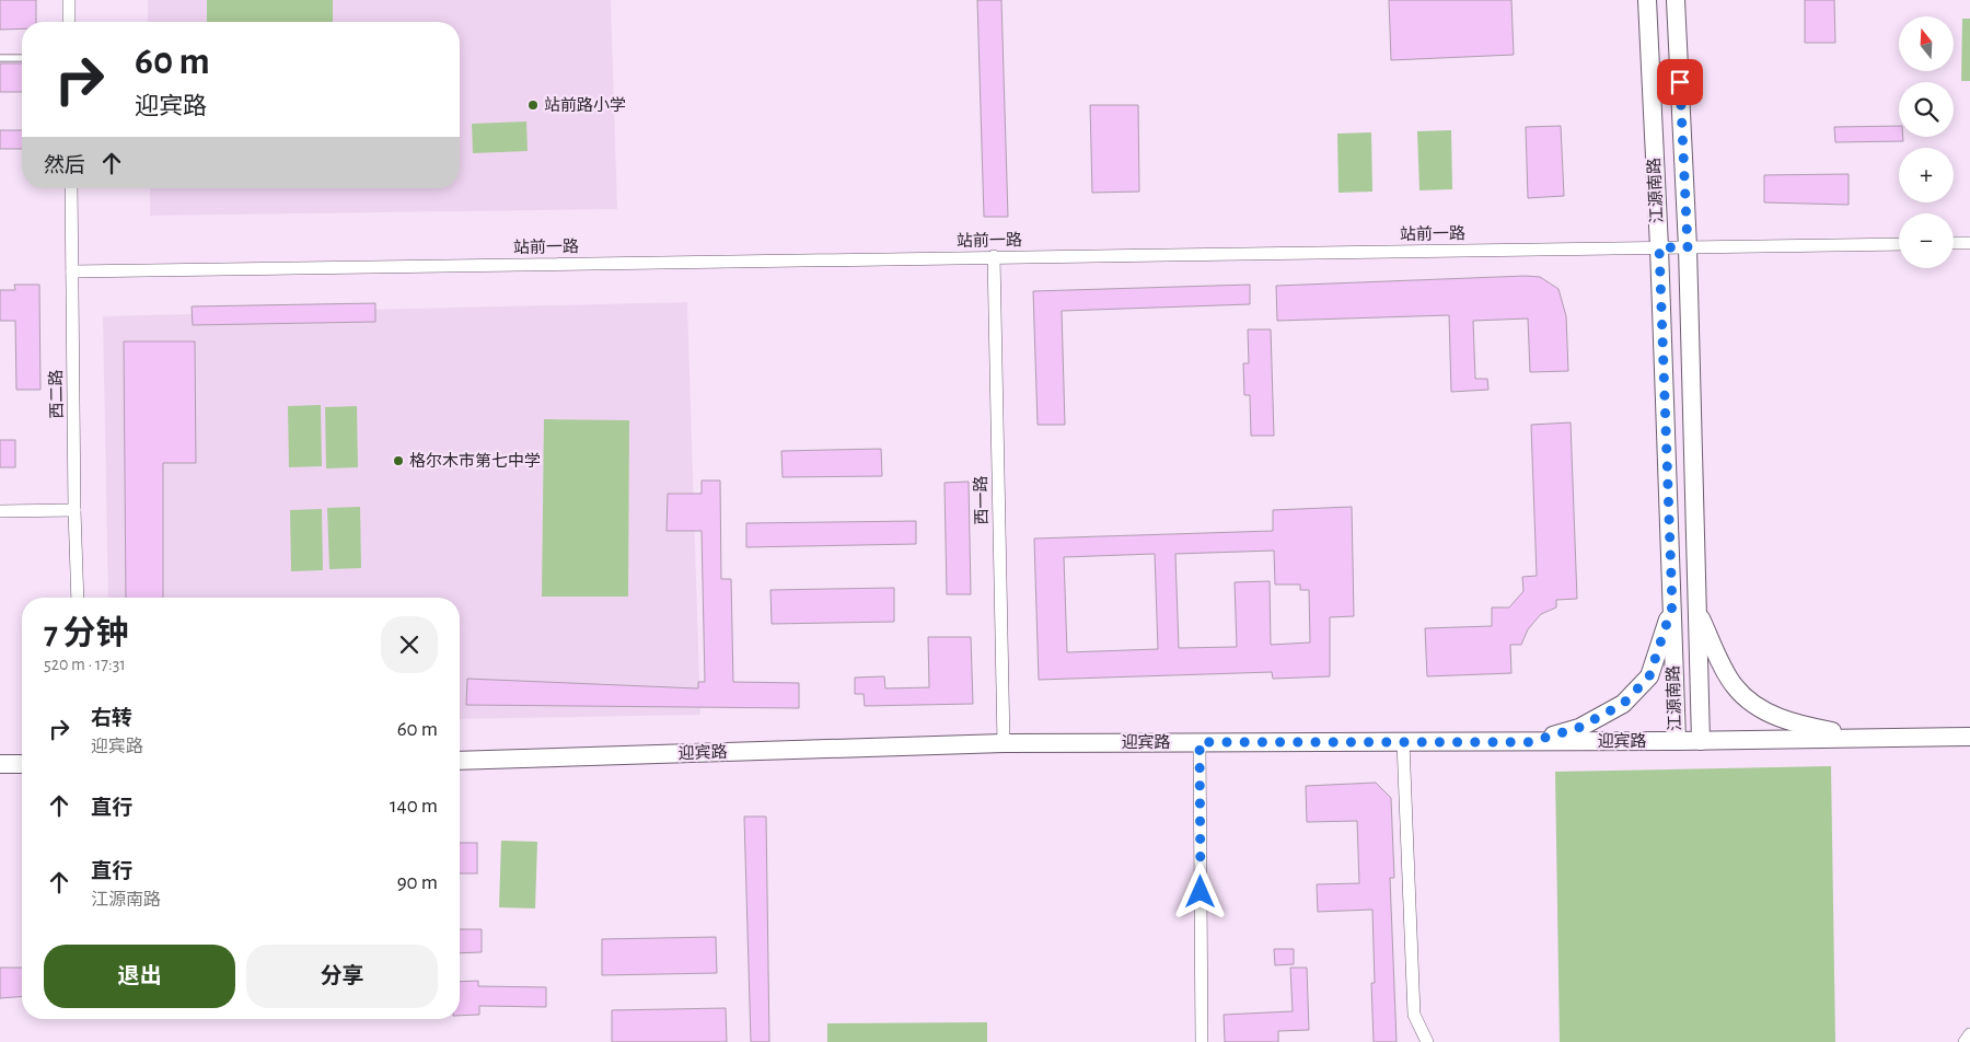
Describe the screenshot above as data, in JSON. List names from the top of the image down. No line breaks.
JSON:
{"streets":{"main road":["江源南路","迎宾路"],"street":["站前一路","西二路","西一路"]},"crossings":[["江源南路","站前一路"],["江源南路","迎宾路"],["站前一路","西二路"],["站前一路","西一路"],["西一路","迎宾路"]],"places":["站前路小学","格尔木市第七中学"],"north":"top","page":{"map_buttons":["+","−"],"turn":["60 m","迎宾路"],"then":"然后","heading":["7 分钟","520 m · 17:31"],"list":[{"name":"右转","note":"迎宾路","value":"60 m"},{"name":"直行","value":"140 m"},{"name":"直行","note":"江源南路","value":"90 m"}],"buttons":["退出","分享"]}}
